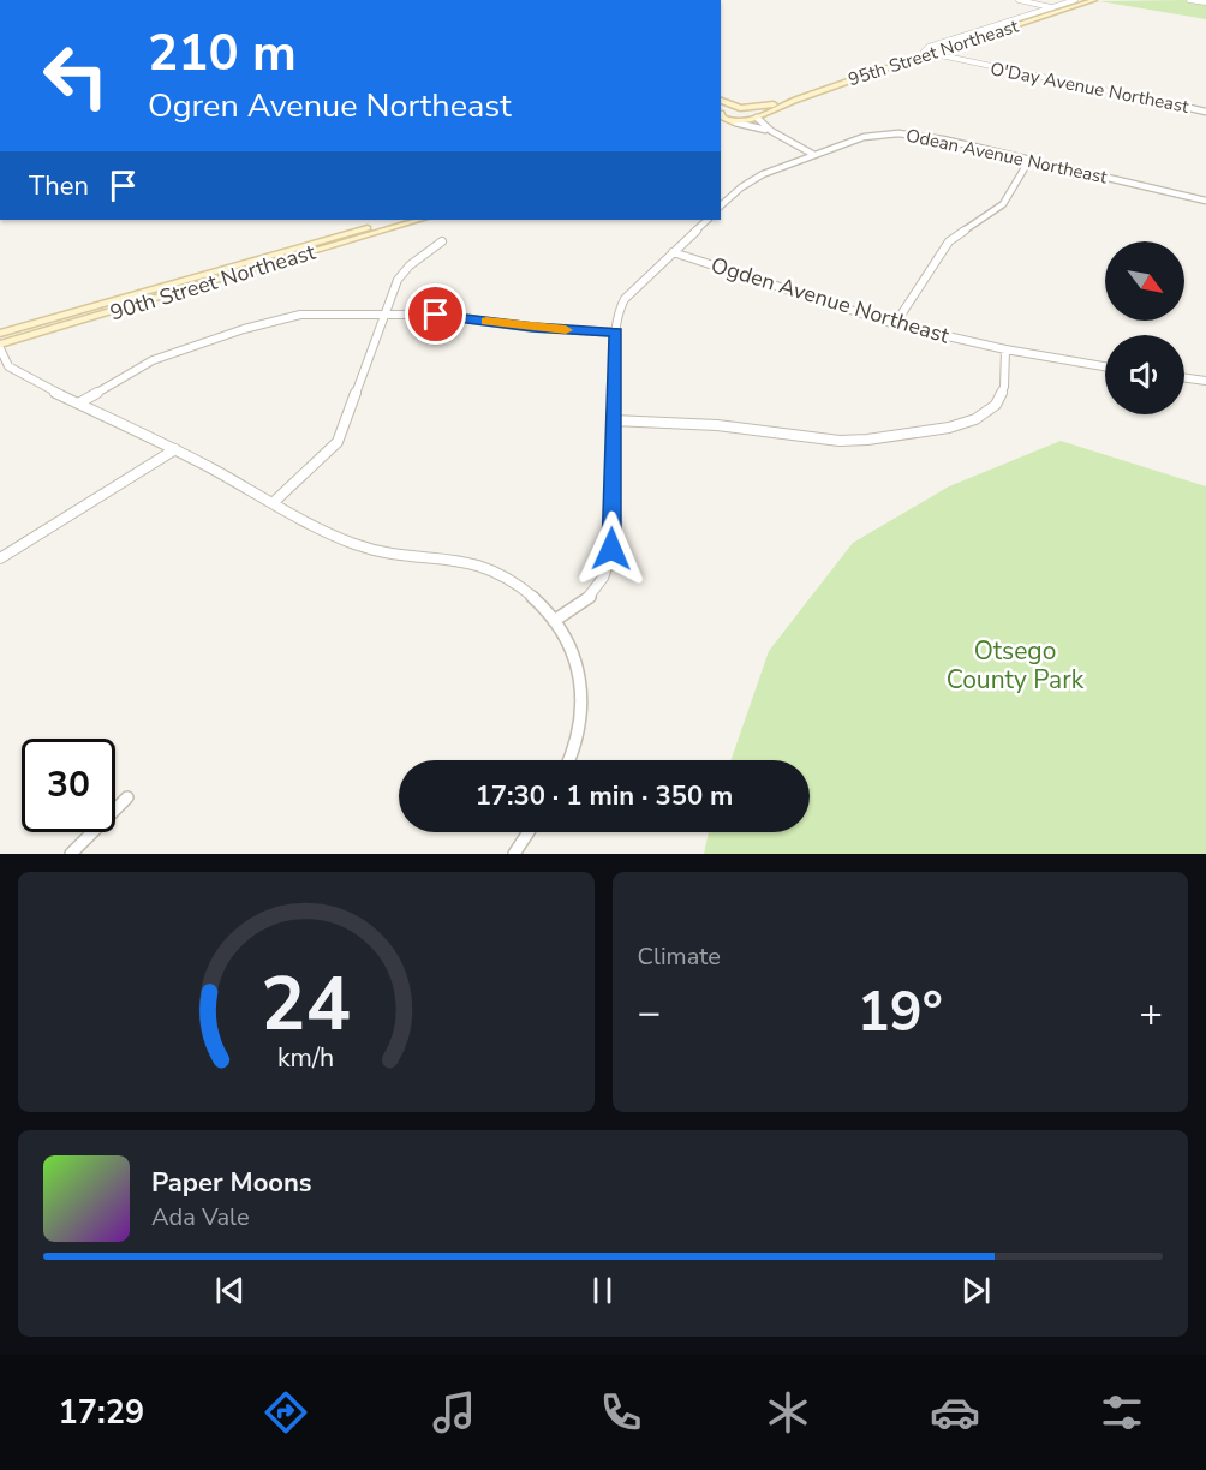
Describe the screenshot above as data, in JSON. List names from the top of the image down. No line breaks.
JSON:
{"streets":{"main road":["95th Street Northeast","90th Street Northeast"],"street":["O'Day Avenue Northeast","Odean Avenue Northeast","Ogden Avenue Northeast"]},"crossings":[["95th Street Northeast","O'Day Avenue Northeast"]],"parks":["Otsego County Park"],"north":"bottom right","page":{"turn":["210 m","Ogren Avenue Northeast"],"then":"Then","limit":"30","trip":"17:30 · 1 min · 350 m","tile":"Climate","heat":["−","19°","+"],"song":["Paper Moons","Ada Vale"],"tabs":"17:29","gauge":["24","km/h"]}}
